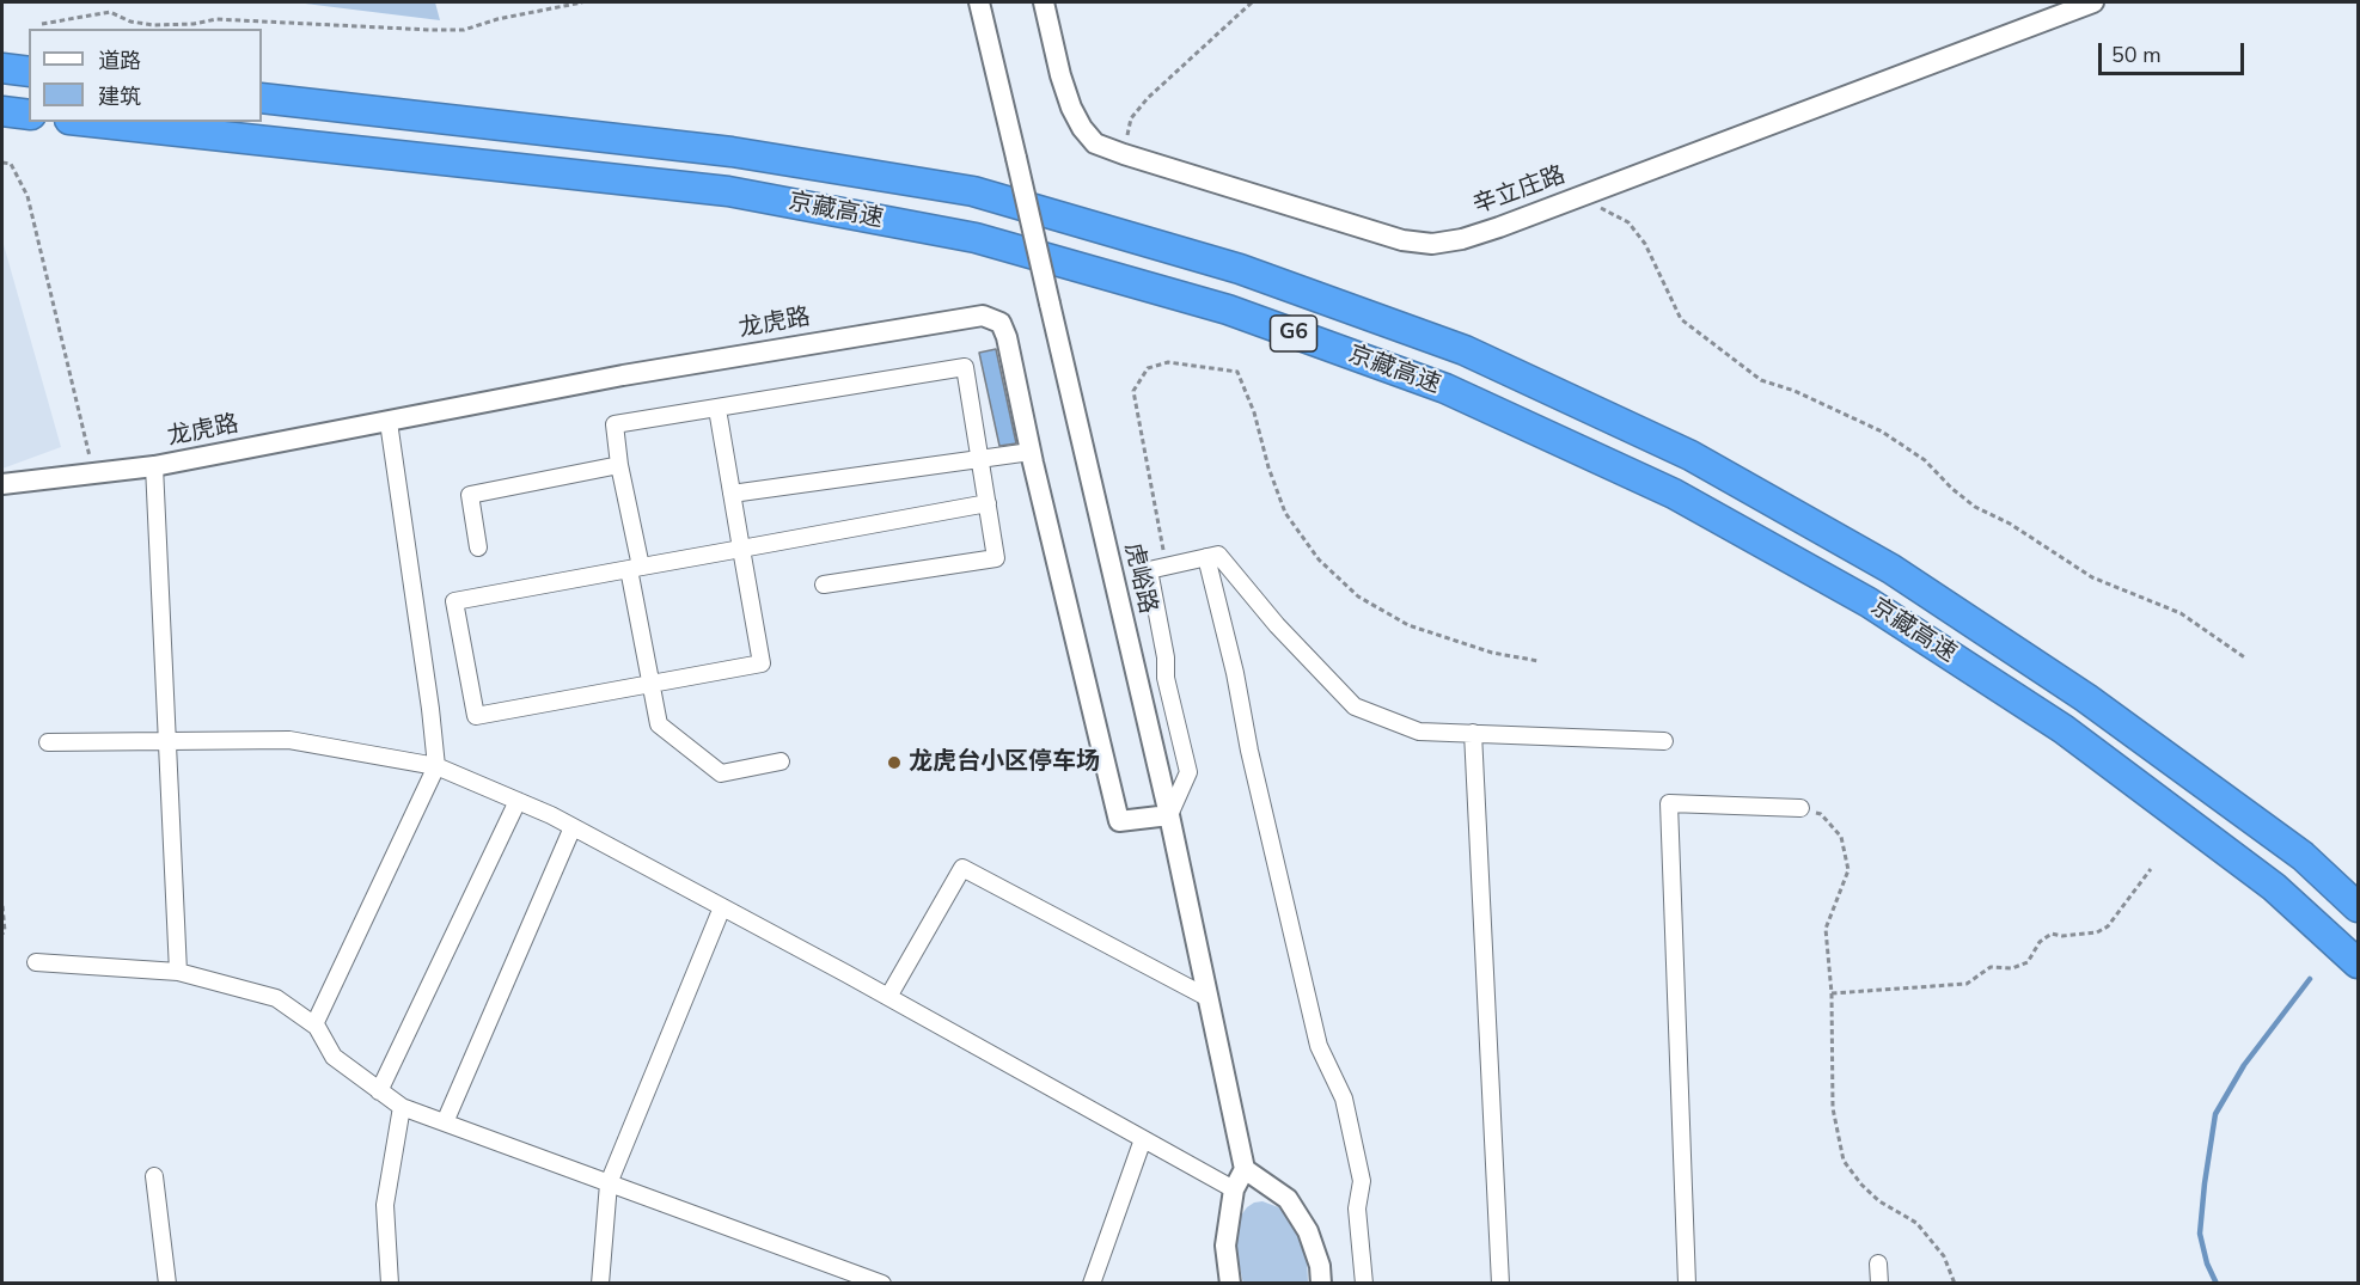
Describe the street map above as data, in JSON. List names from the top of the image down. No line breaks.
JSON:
{"streets":{"highway":["京藏高速","G6"],"street":["辛立庄路","龙虎路","虎峪路"]},"crossings":[["龙虎路","虎峪路"]],"places":["龙虎台小区停车场"],"legend":["道路","建筑"],"scale_bar":"50 m"}
